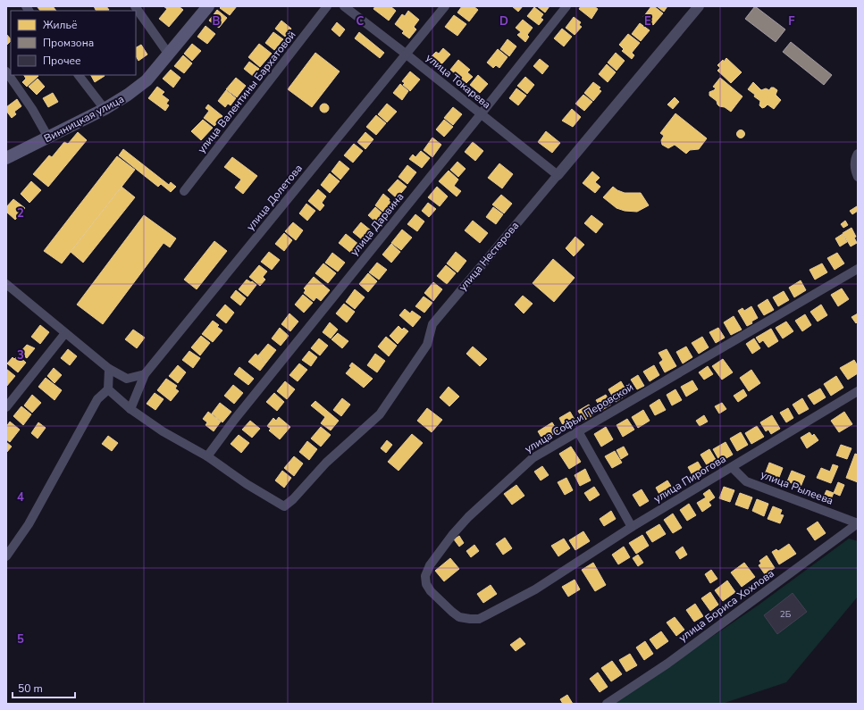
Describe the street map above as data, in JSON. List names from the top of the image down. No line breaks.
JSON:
{"streets":{"main road":["Винницкая улица"],"street":["улица Токарева","улица Валентины Бархатовой","улица Долетова","улица Дарвина","улица Нестерова","улица Софьи Перовской","улица Пирогова","улица Рылеева","улица Бориса Хохлова"]},"crossings":[["улица Токарева","улица Долетова"],["улица Токарева","улица Дарвина"],["улица Токарева","улица Нестерова"],["улица Дарвина","улица Нестерова"],["улица Софьи Перовской","улица Пирогова"],["улица Пирогова","улица Рылеева"],["улица Рылеева","улица Бориса Хохлова"]],"house_numbers":["2Б"],"legend":["Жильё","Промзона","Прочее"],"scale_bar":"50 m","grid":{"columns":["B","C","D","E","F"],"rows":["2","3","4","5"]}}
